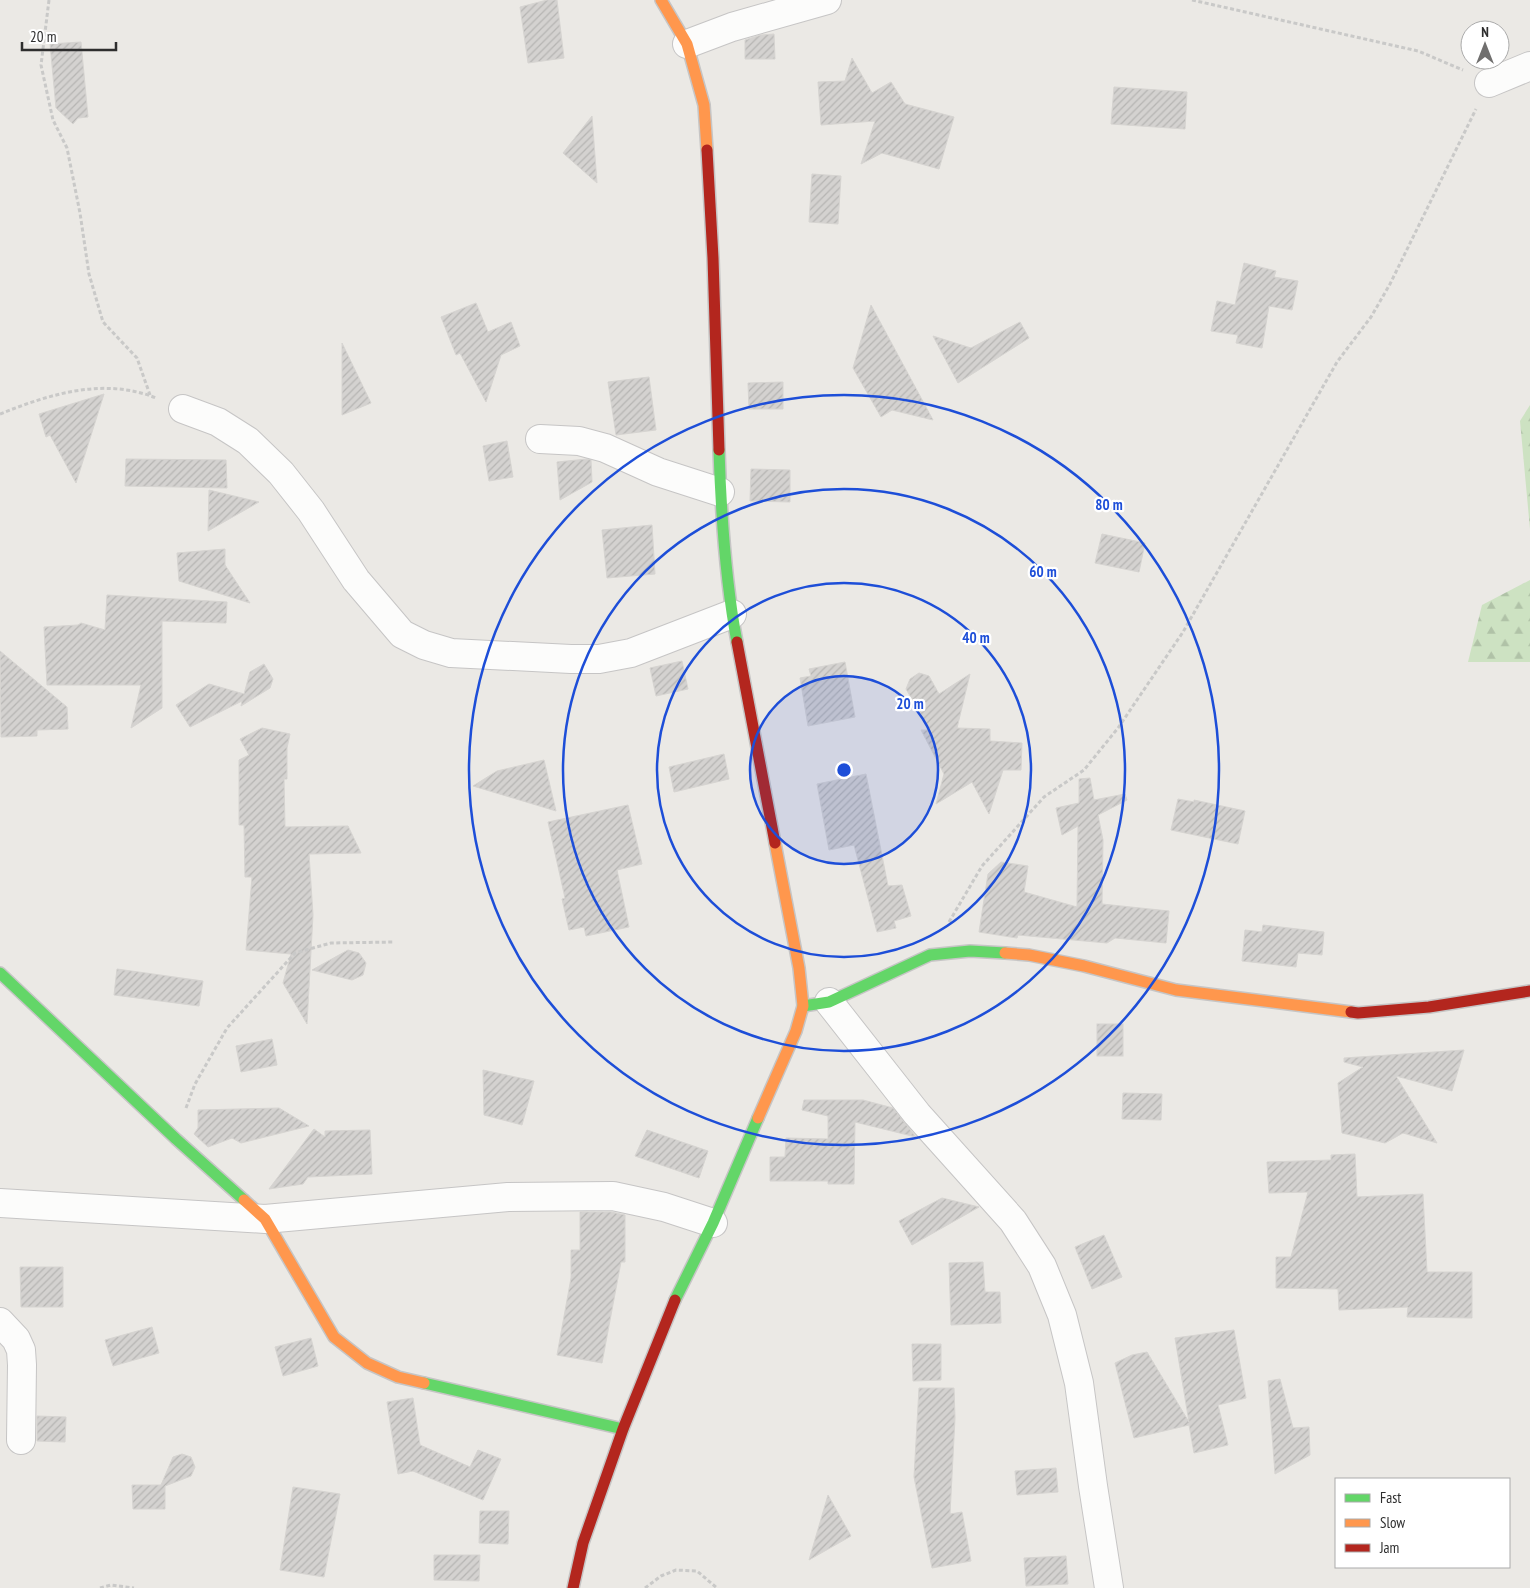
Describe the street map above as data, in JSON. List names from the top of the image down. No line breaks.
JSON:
{"legend":["Fast","Slow","Jam"],"scale_bar":"20 m","north":"top","rings":["80 m","60 m","40 m","20 m"]}
